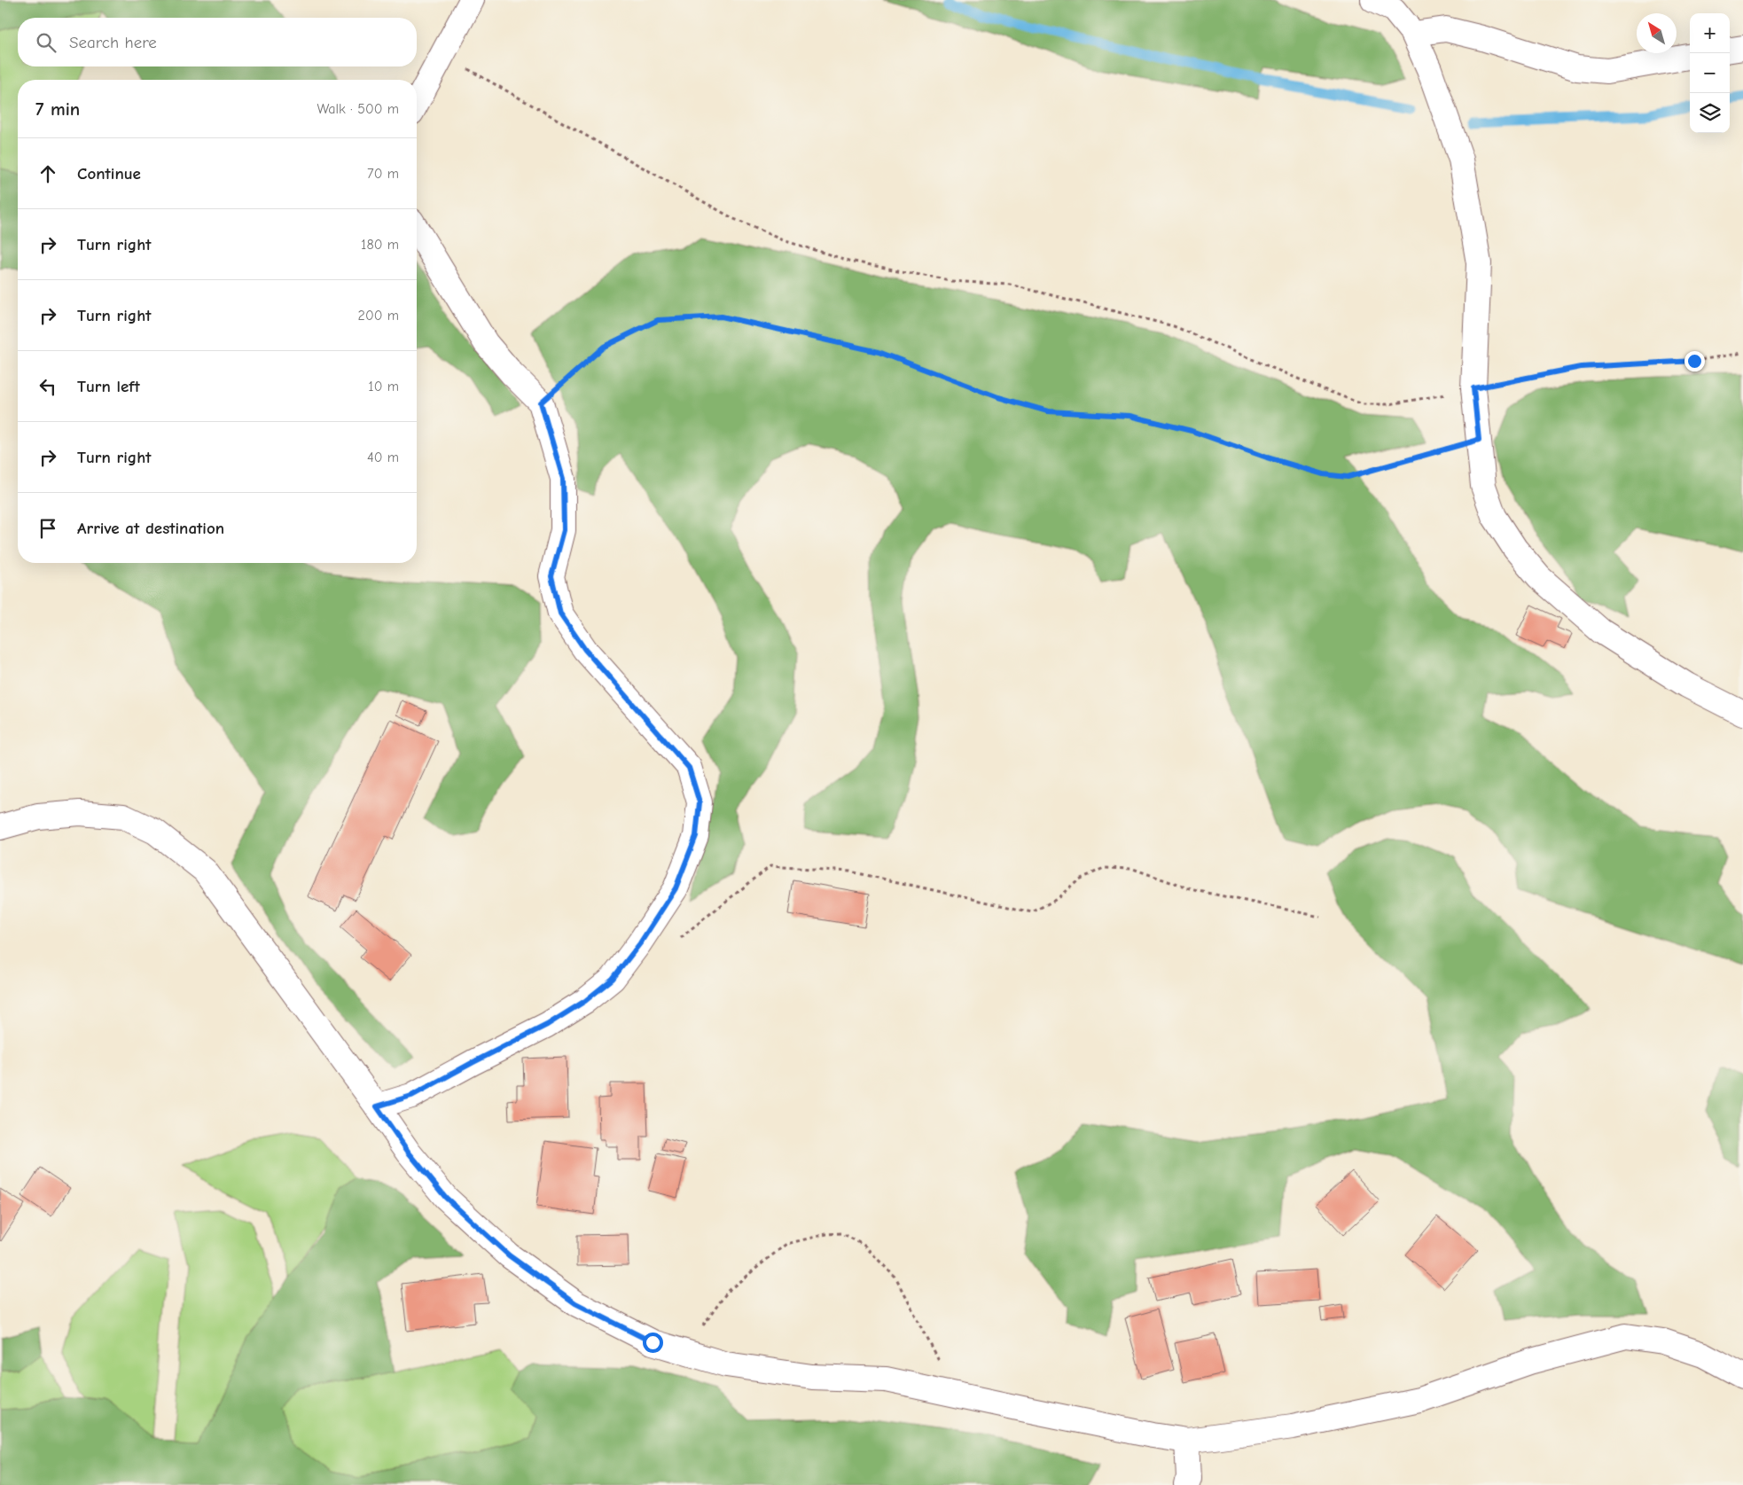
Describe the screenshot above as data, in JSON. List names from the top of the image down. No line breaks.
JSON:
{"north":"top left","page":{"map_buttons":["+","−"],"search":"Search here","heading":["7 min","Walk · 500 m"],"list":[["Continue","70 m"],["Turn right","180 m"],["Turn right","200 m"],["Turn left","10 m"],["Turn right","40 m"],"Arrive at destination"]}}
